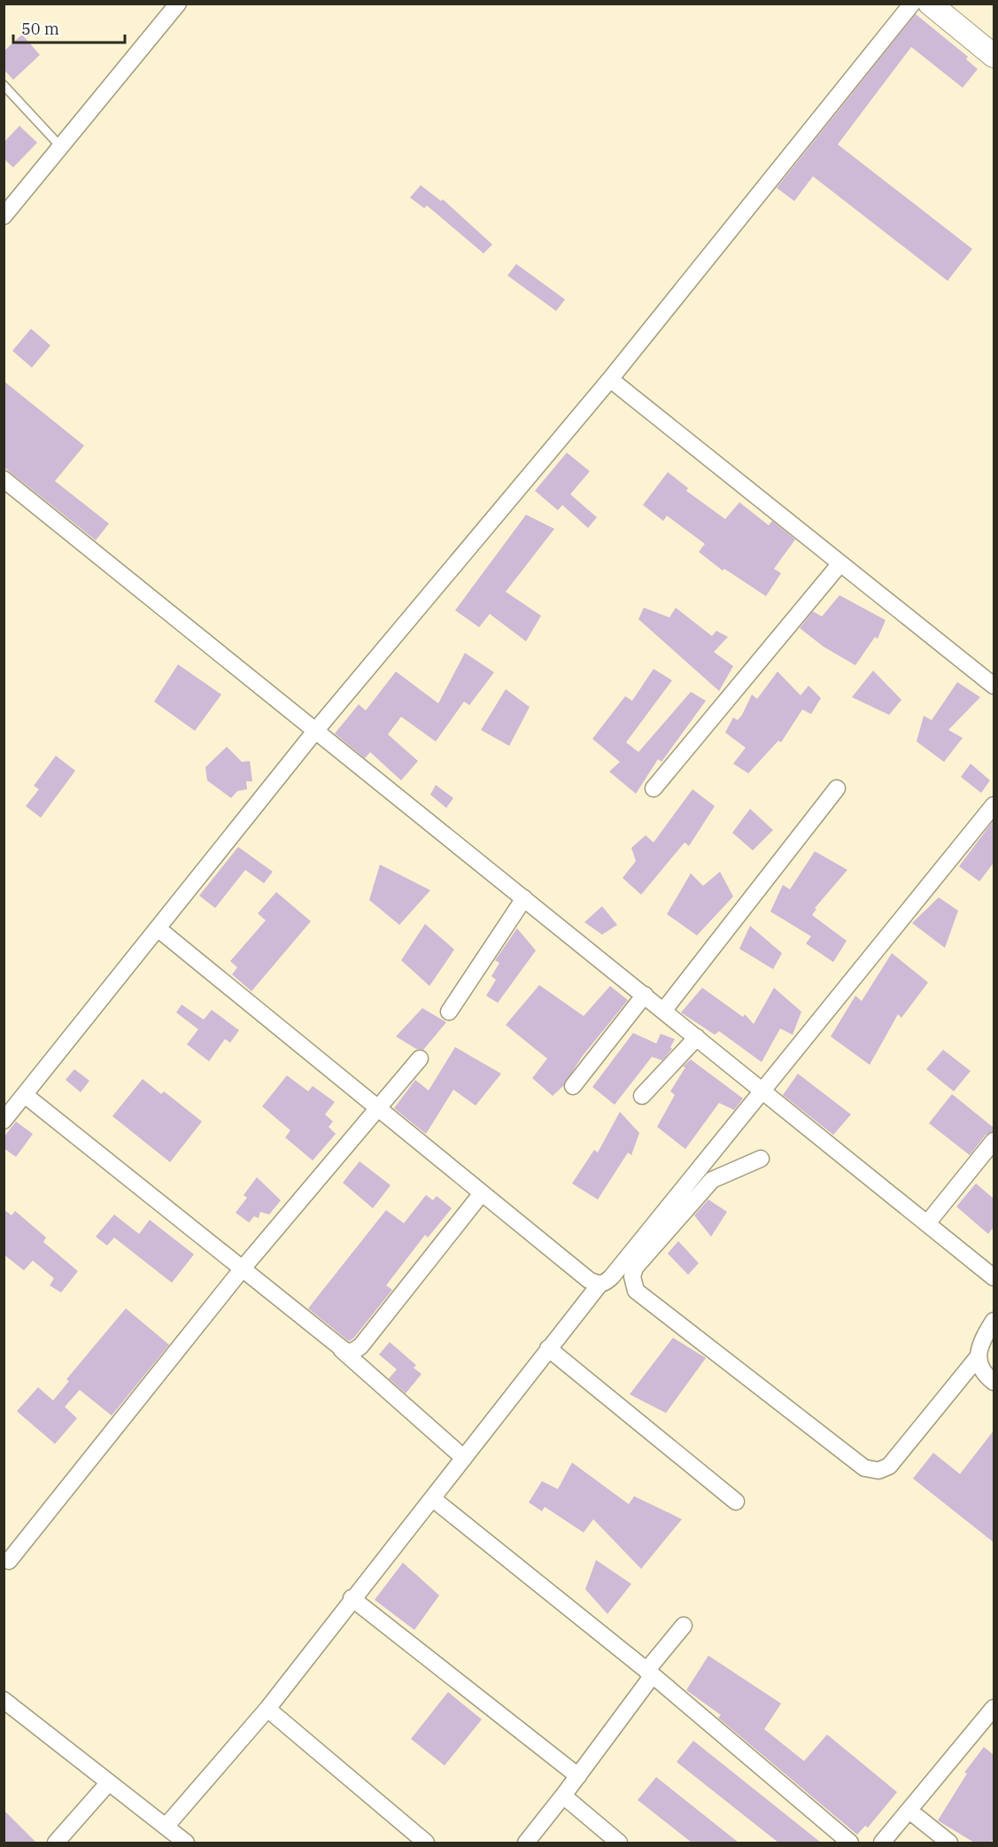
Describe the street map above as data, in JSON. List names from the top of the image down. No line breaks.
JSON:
{"scale_bar":"50 m"}
